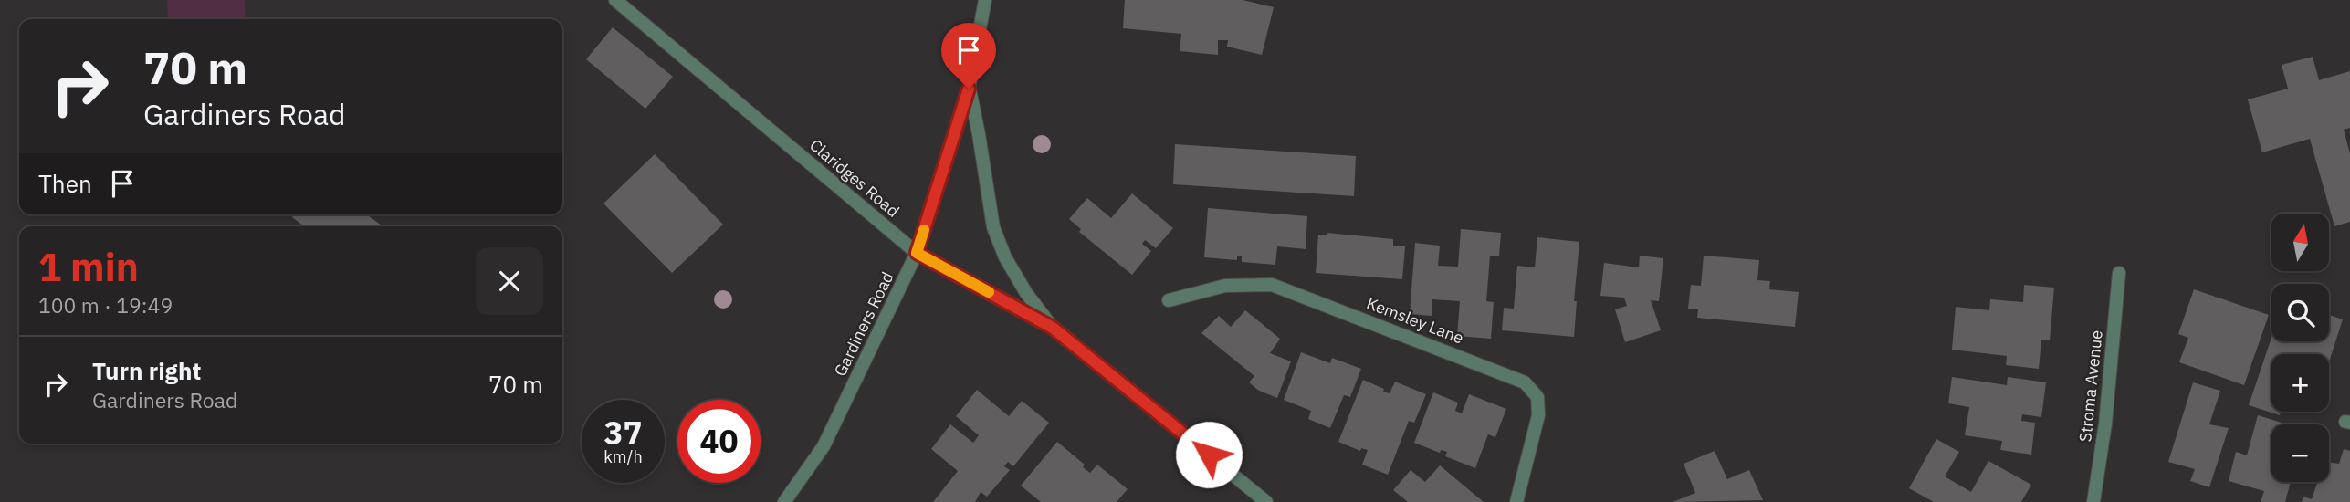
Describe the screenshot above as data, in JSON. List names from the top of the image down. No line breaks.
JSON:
{"streets":{"street":["Claridges Road","Kemsley Lane","Gardiners Road","Stroma Avenue"]},"crossings":[["Claridges Road","Gardiners Road"]],"north":"top","page":{"turn":["70 m","Gardiners Road"],"then":"Then","map_buttons":["+","−"],"heading":["1 min","100 m · 19:49"],"list":[{"name":"Turn right","note":"Gardiners Road","value":"70 m"}],"speed":"37 km/h","limit":"40"}}
